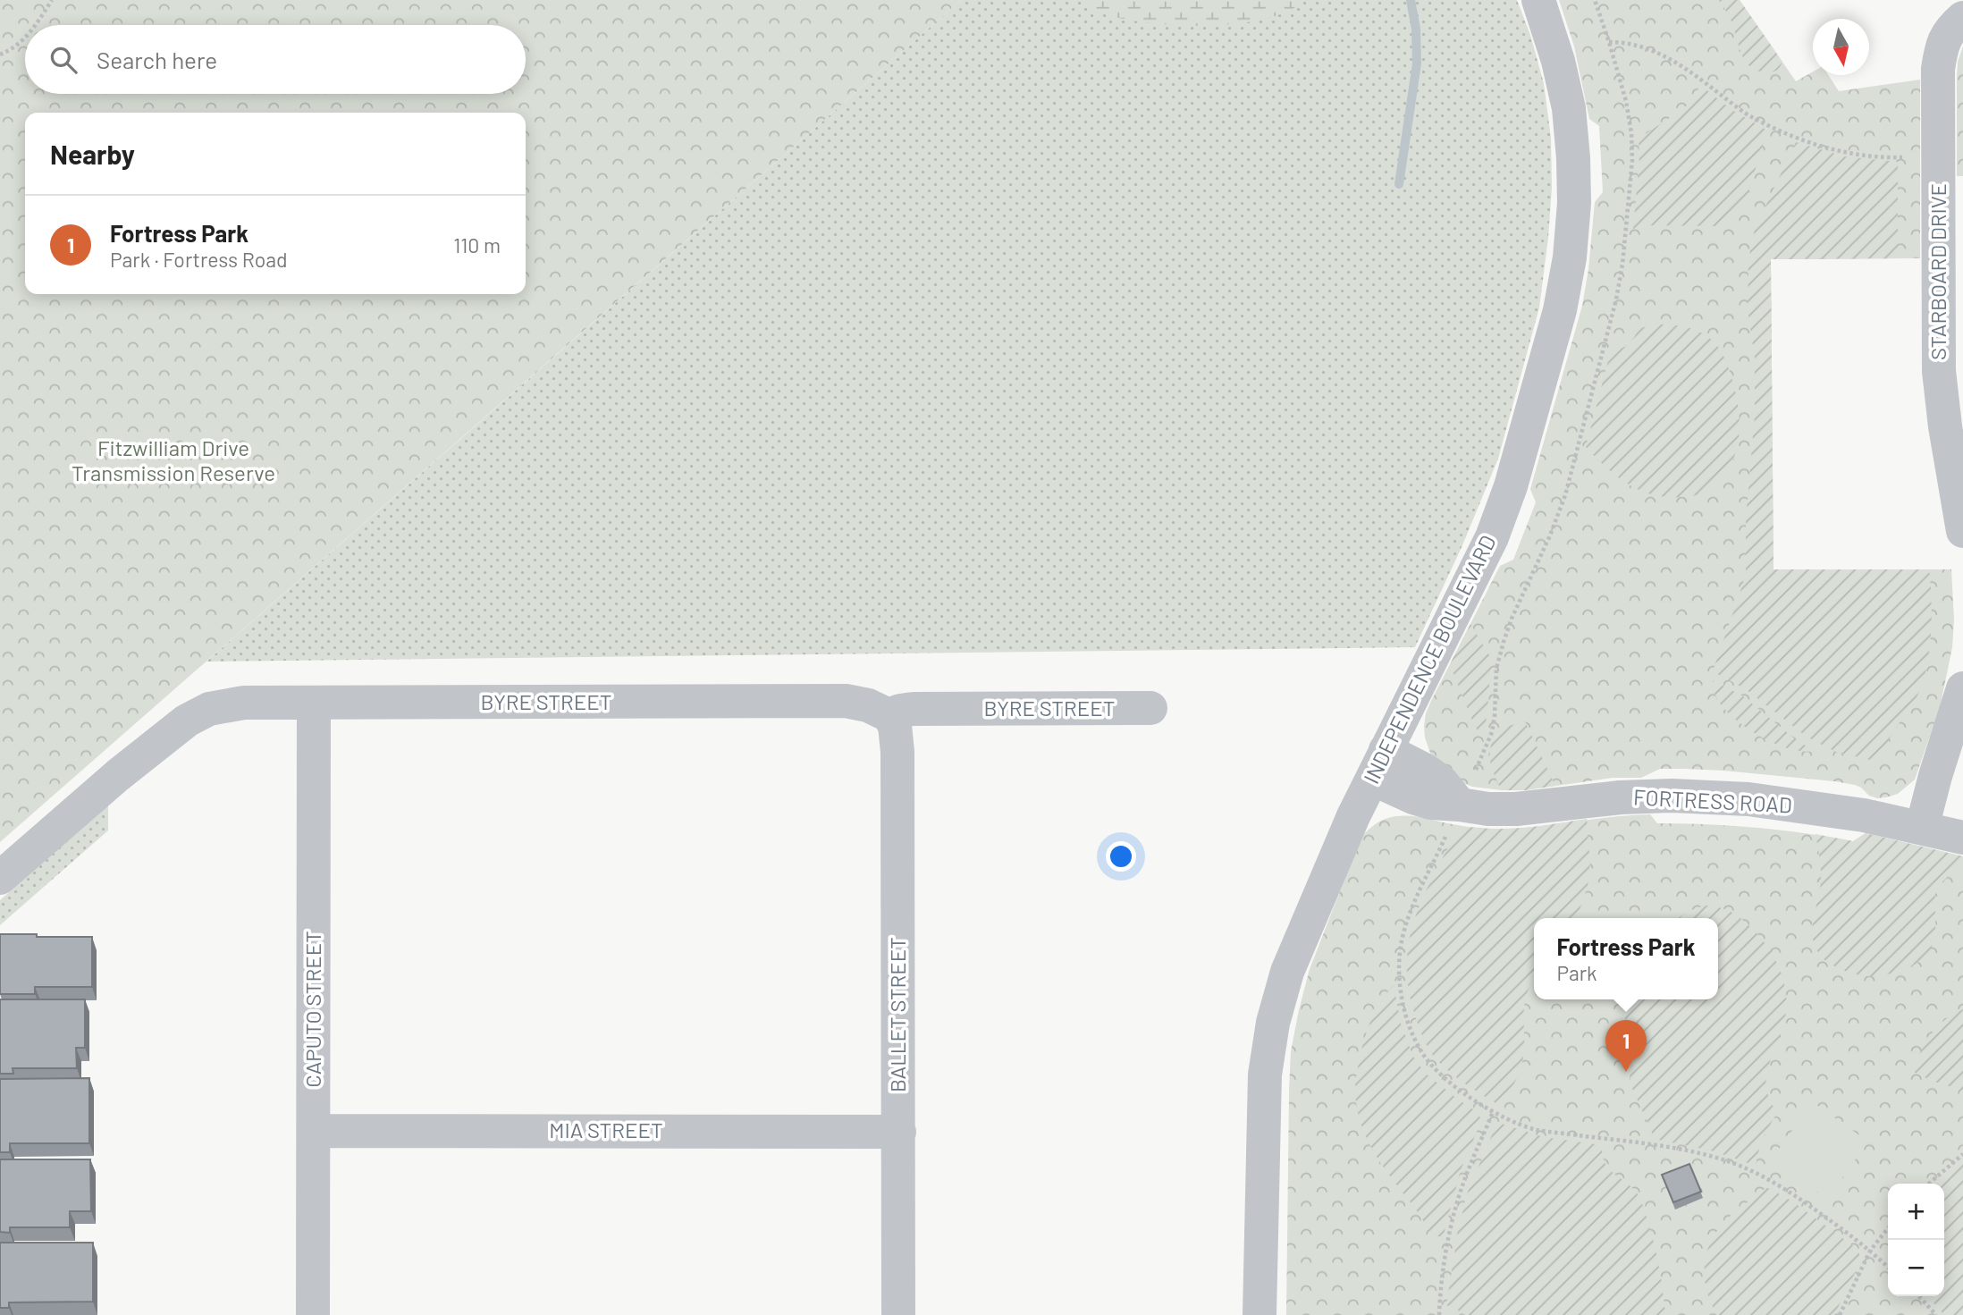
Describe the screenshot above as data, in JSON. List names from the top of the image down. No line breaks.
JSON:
{"streets":{"street":["STARBOARD DRIVE","INDEPENDENCE BOULEVARD","BYRE STREET","FORTRESS ROAD","CAPUTO STREET","BALLET STREET","MIA STREET"]},"crossings":[["BYRE STREET","CAPUTO STREET"],["BYRE STREET","BALLET STREET"],["CAPUTO STREET","MIA STREET"],["BALLET STREET","MIA STREET"]],"parks":["Fitzwilliam Drive Transmission Reserve"],"north":"bottom","page":{"search":"Search here","heading":"Nearby","list":[{"mark":"1","name":"Fortress Park","note":"Park · Fortress Road","value":"110 m"}],"popup":["Fortress Park","Park"],"pins":"1","map_buttons":["+","−"]}}
